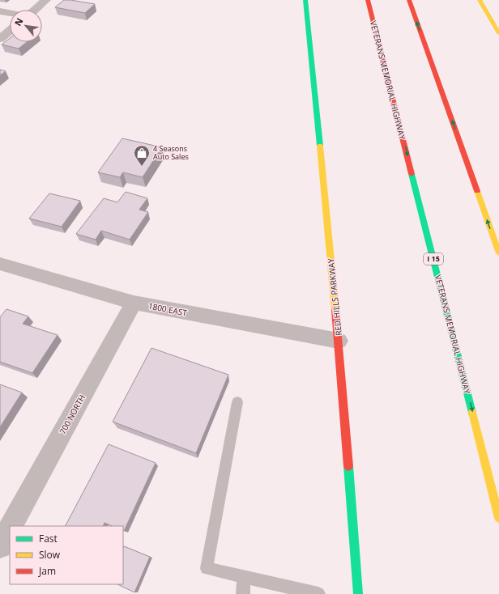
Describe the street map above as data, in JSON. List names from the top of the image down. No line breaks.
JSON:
{"streets":{"main road":["VETERANS MEMORIAL HIGHWAY","I 15","RED HILLS PARKWAY"],"street":["1800 EAST","700 NORTH"]},"crossings":[["RED HILLS PARKWAY","1800 EAST"],["1800 EAST","700 NORTH"]],"places":{"shop":["4 Seasons Auto Sales"]},"legend":["Fast","Slow","Jam"],"north":"top left"}
